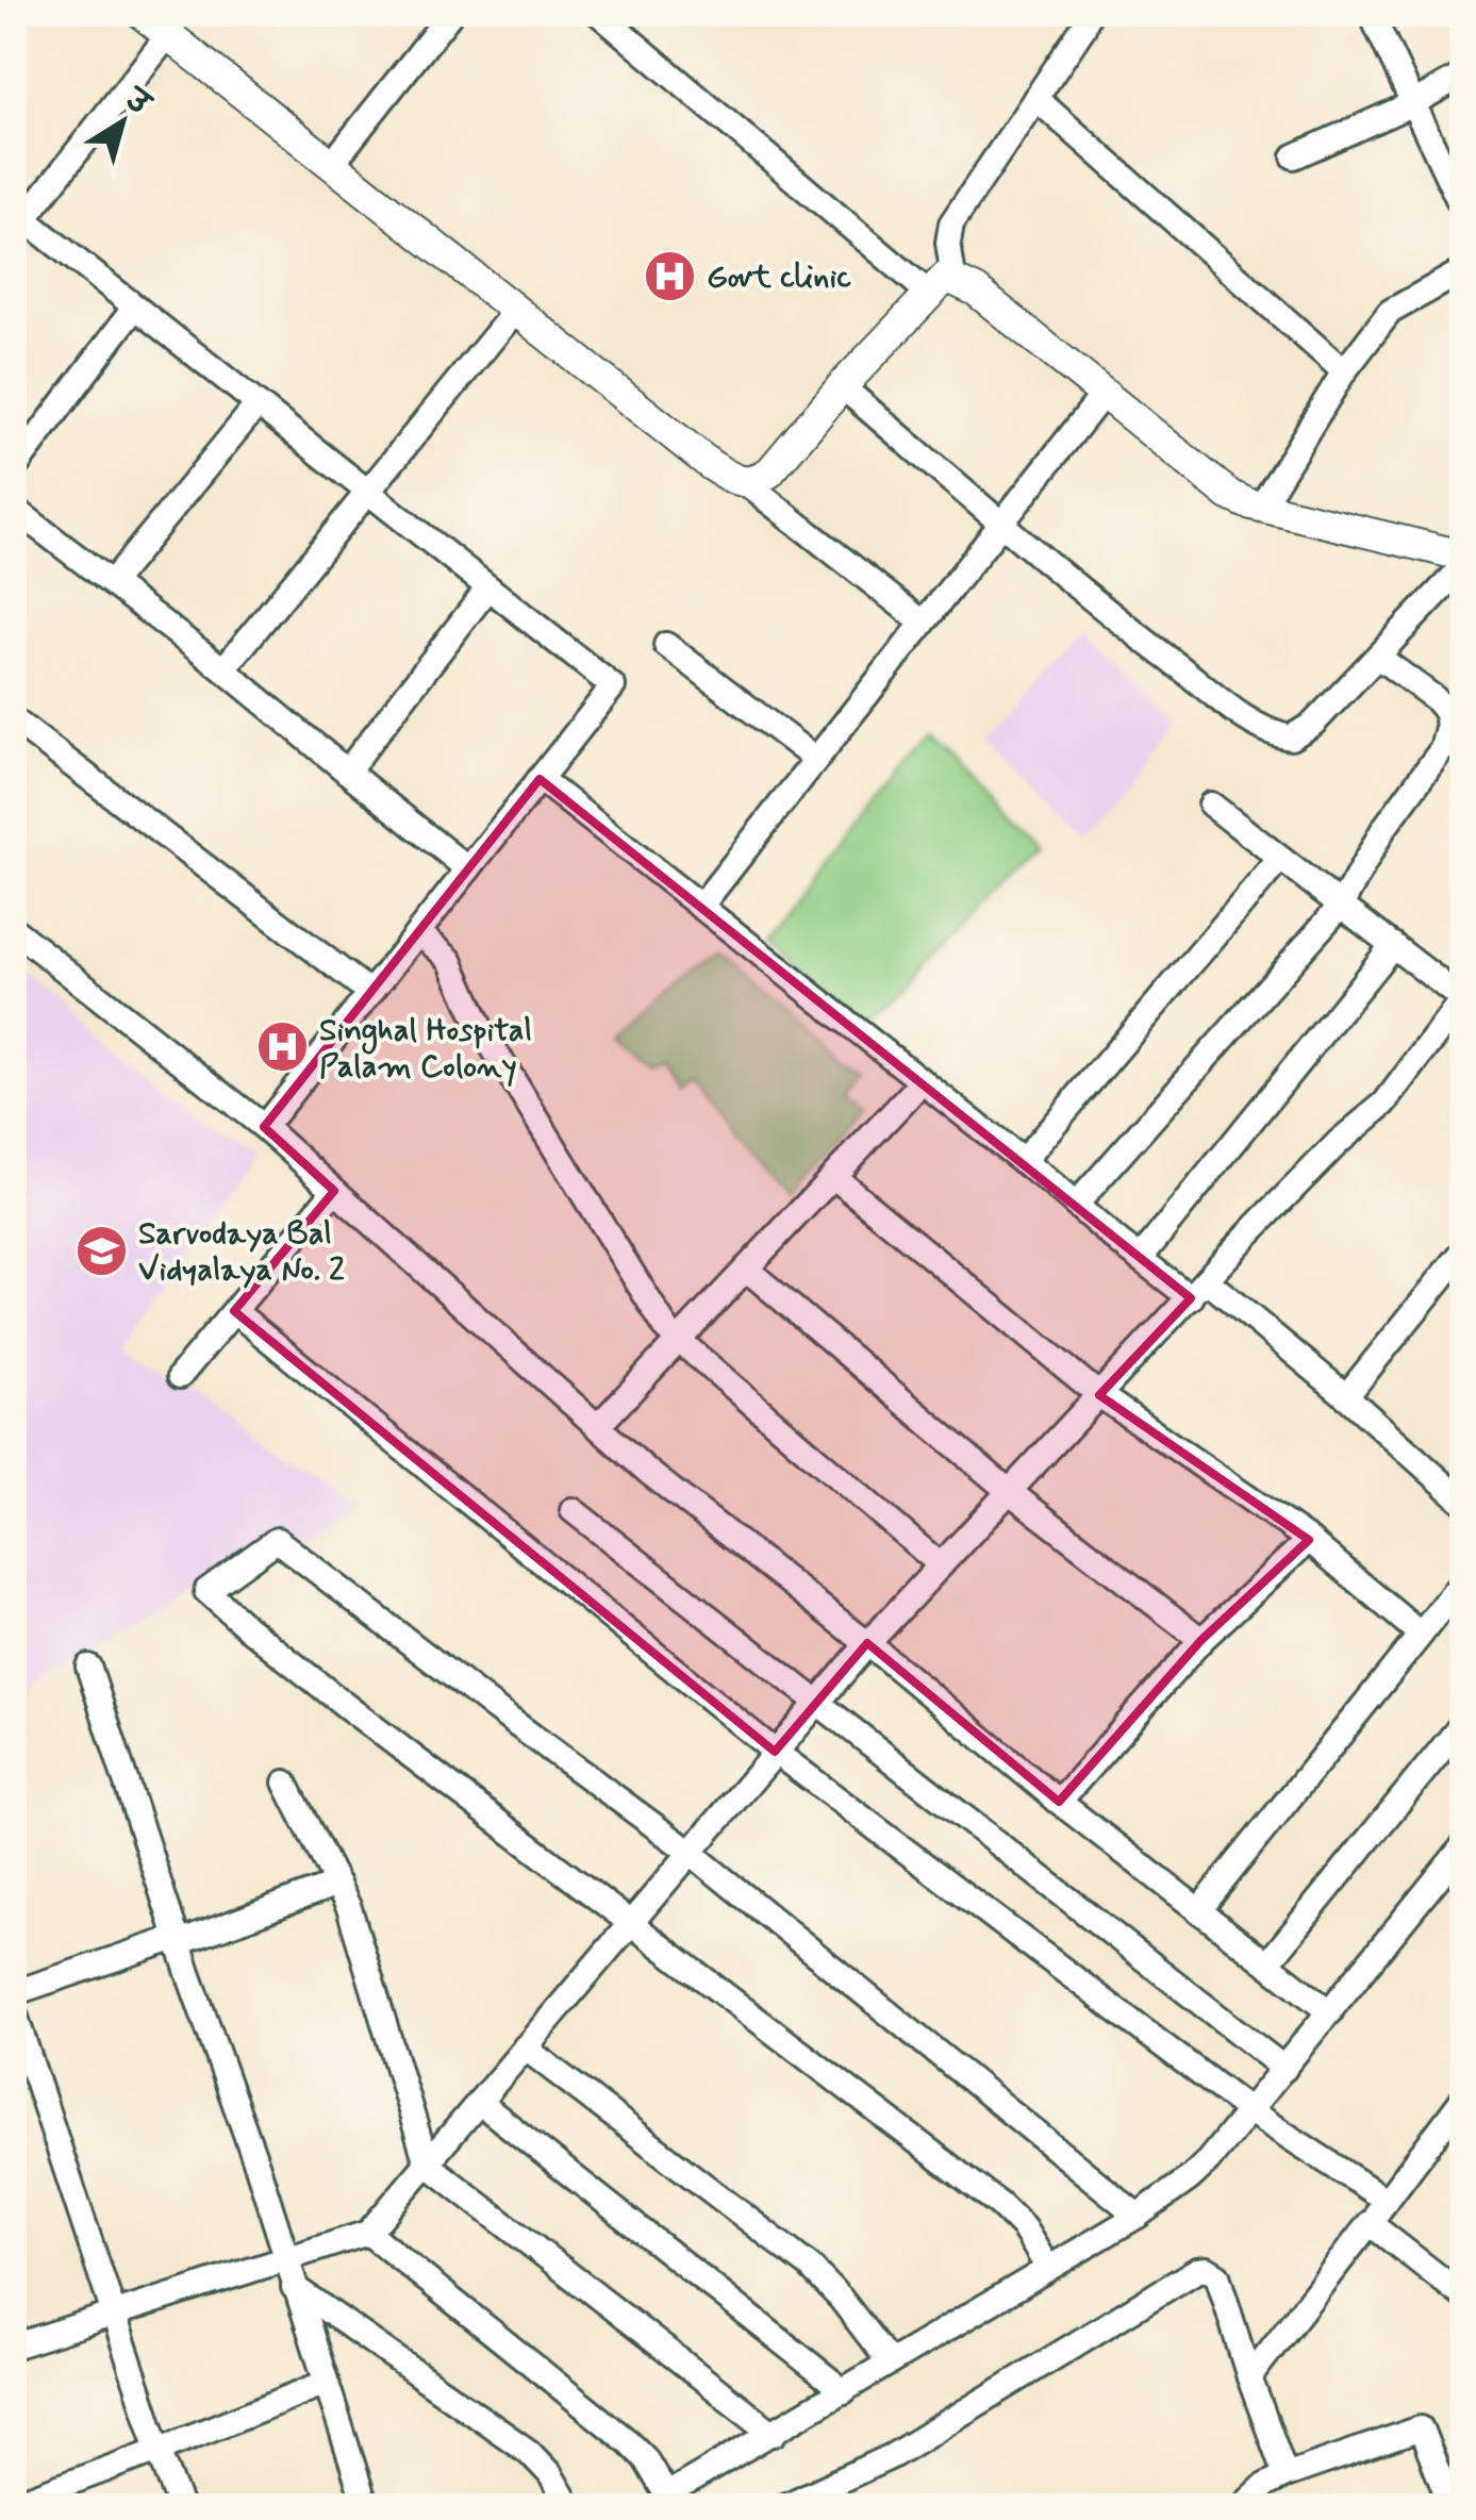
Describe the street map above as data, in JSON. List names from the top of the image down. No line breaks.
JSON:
{"places":{"hospital":["Govt clinic","Singhal Hospital Palam Colony"],"school or university":["Sarvodaya Bal Vidyalaya No. 2"]},"north":"top right"}
